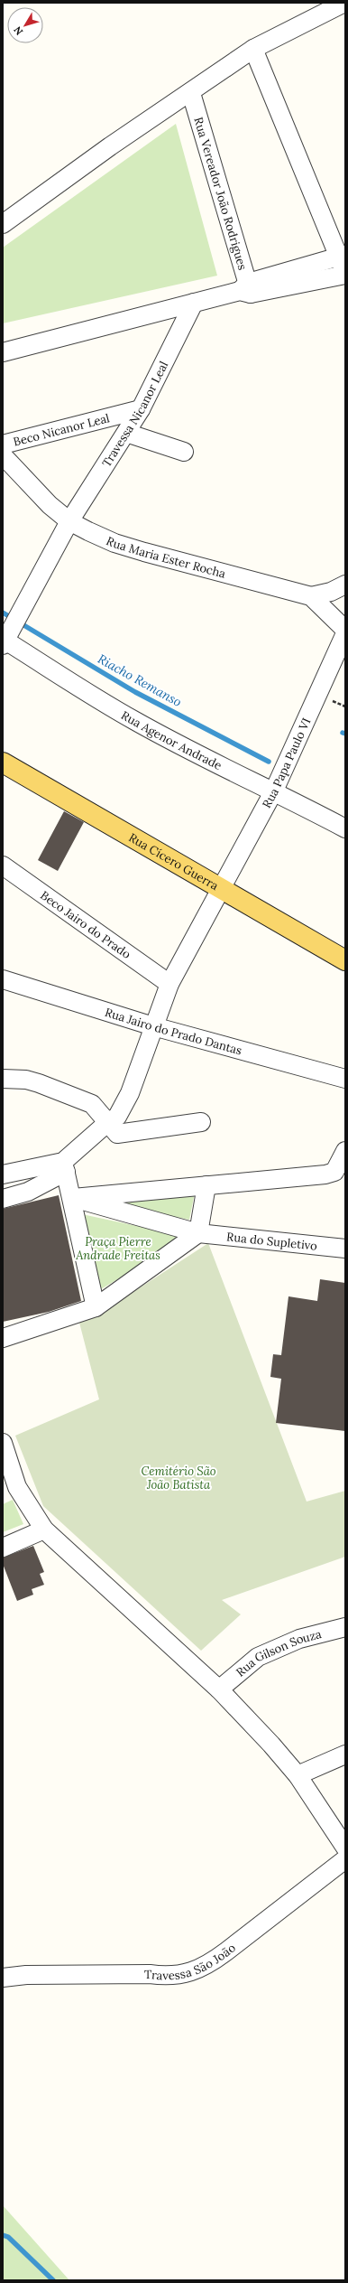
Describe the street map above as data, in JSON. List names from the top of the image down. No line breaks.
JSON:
{"streets":{"main road":["Rua Cícero Guerra"],"street":["Rua Vereador João Rodrigues","Travessa Nicanor Leal","Beco Nicanor Leal","Rua Maria Ester Rocha","Rua Agenor Andrade","Rua Papa Paulo VI","Beco Jairo do Prado","Rua Jairo do Prado Dantas","Rua do Supletivo","Rua Gilson Souza","Travessa São João"]},"crossings":[["Travessa Nicanor Leal","Beco Nicanor Leal"],["Travessa Nicanor Leal","Rua Maria Ester Rocha"],["Travessa Nicanor Leal","Rua Agenor Andrade"],["Rua Agenor Andrade","Rua Papa Paulo VI"],["Rua Papa Paulo VI","Rua Cícero Guerra"],["Rua Papa Paulo VI","Beco Jairo do Prado"],["Rua Papa Paulo VI","Rua Jairo do Prado Dantas"]],"water":["Riacho Remanso"],"parks":["Praça Pierre Andrade Freitas","Cemitério São João Batista"],"north":"bottom left"}
